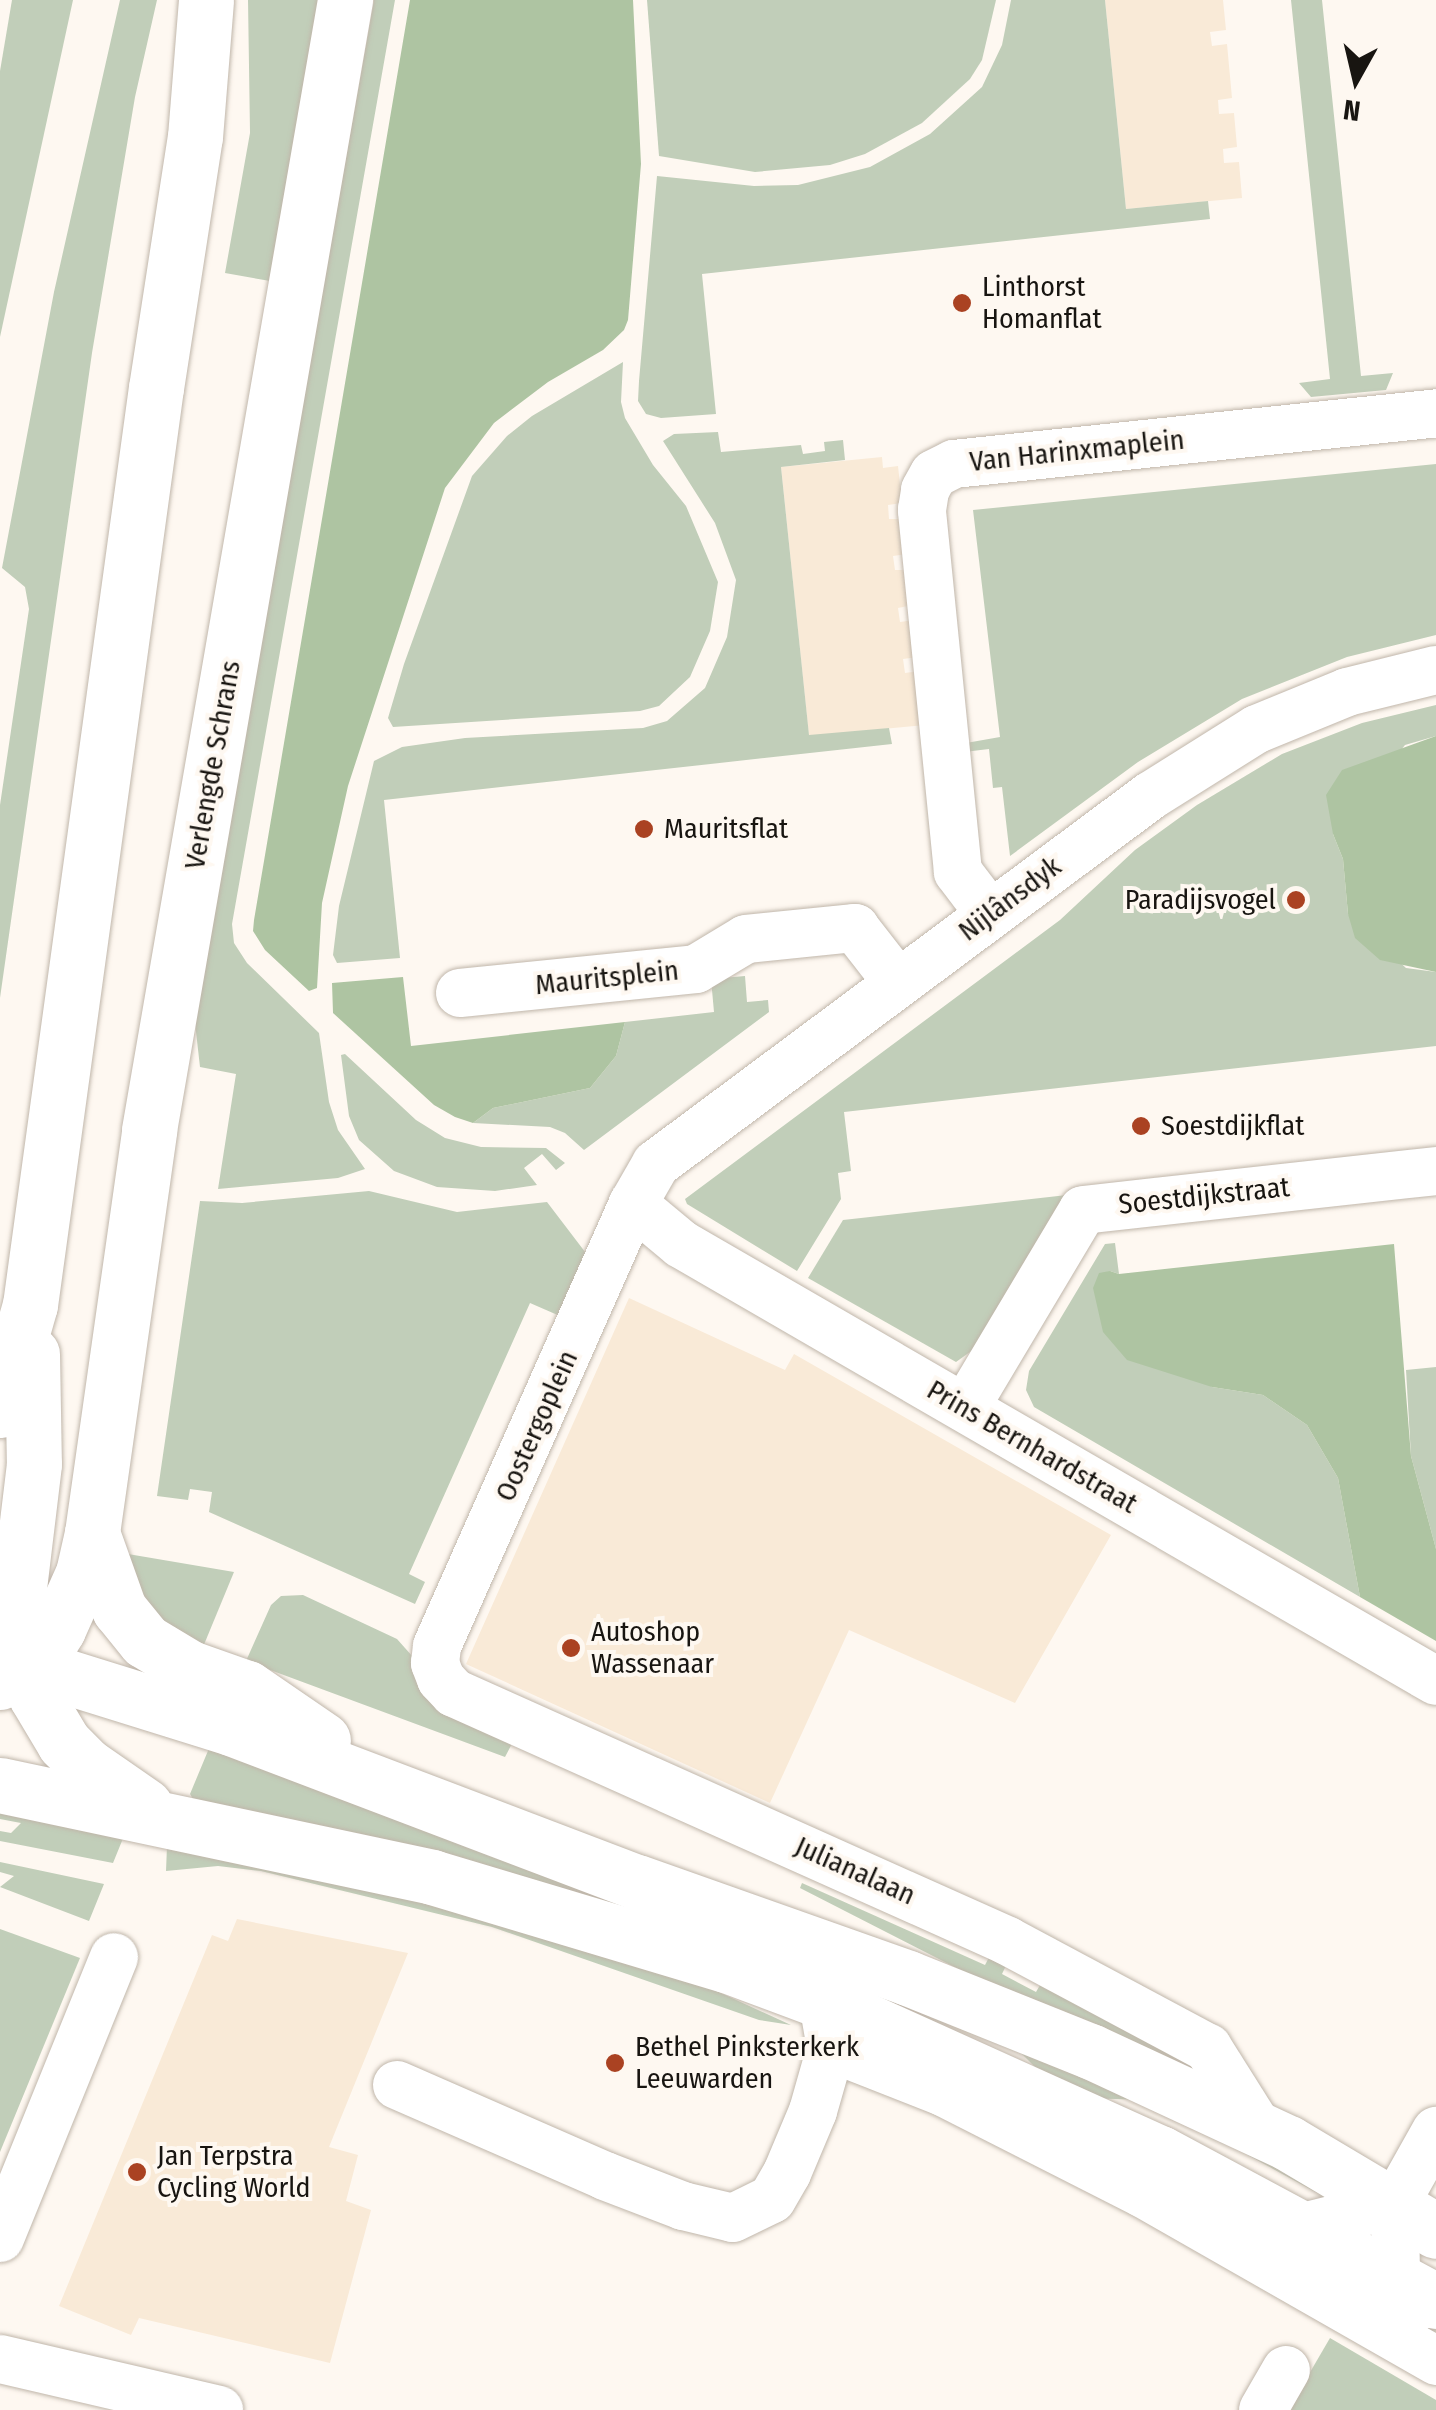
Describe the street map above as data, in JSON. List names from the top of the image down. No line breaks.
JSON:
{"streets":{"main road":["Verlengde Schrans","Julianalaan"],"street":["Van Harinxmaplein","Nijlânsdyk","Mauritsplein","Soestdijkstraat","Oostergoplein","Prins Bernhardstraat"]},"crossings":[["Van Harinxmaplein","Nijlânsdyk"],["Verlengde Schrans","Julianalaan"],["Nijlânsdyk","Mauritsplein"],["Nijlânsdyk","Oostergoplein"],["Nijlânsdyk","Prins Bernhardstraat"],["Soestdijkstraat","Prins Bernhardstraat"],["Oostergoplein","Prins Bernhardstraat"],["Oostergoplein","Julianalaan"]],"places":["Linthorst Homanflat","Mauritsflat","Paradijsvogel","Soestdijkflat","Autoshop Wassenaar","Bethel Pinksterkerk Leeuwarden","Jan Terpstra Cycling World"],"north":"bottom"}
